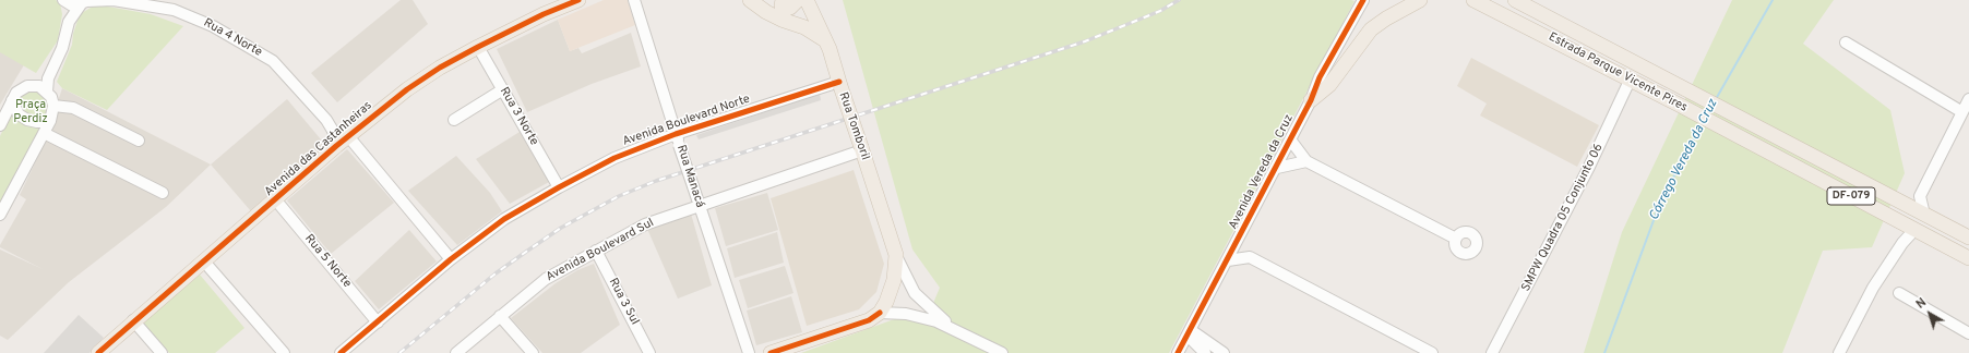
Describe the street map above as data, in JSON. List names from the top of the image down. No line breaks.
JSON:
{"streets":{"main road":["Estrada Parque Vicente Pires","Rua Tomboril","Avenida das Castanheiras","DF-079"],"street":["Rua 4 Norte","Rua 3 Norte","Avenida Boulevard Norte","Avenida Vereda da Cruz","Rua Manacá","SMPW Quadra 05 Conjunto 06","Avenida Boulevard Sul","Rua 5 Norte","Rua 3 Sul"]},"crossings":[["Rua 4 Norte","Avenida Boulevard Norte"],["Rua 4 Norte","Avenida das Castanheiras"],["Estrada Parque Vicente Pires","SMPW Quadra 05 Conjunto 06"],["Rua 3 Norte","Avenida Boulevard Norte"],["Rua 3 Norte","Avenida das Castanheiras"],["Avenida Boulevard Norte","Rua Tomboril"],["Avenida Boulevard Norte","Rua Manacá"],["Avenida Boulevard Norte","Rua 5 Norte"],["Rua Tomboril","Avenida Boulevard Sul"],["Avenida das Castanheiras","Rua 5 Norte"],["Rua Manacá","Avenida Boulevard Sul"],["Avenida Boulevard Sul","Rua 3 Sul"]],"water":["Córrego Vereda da Cruz"],"parks":["Praça Perdiz"],"north":"top left"}
